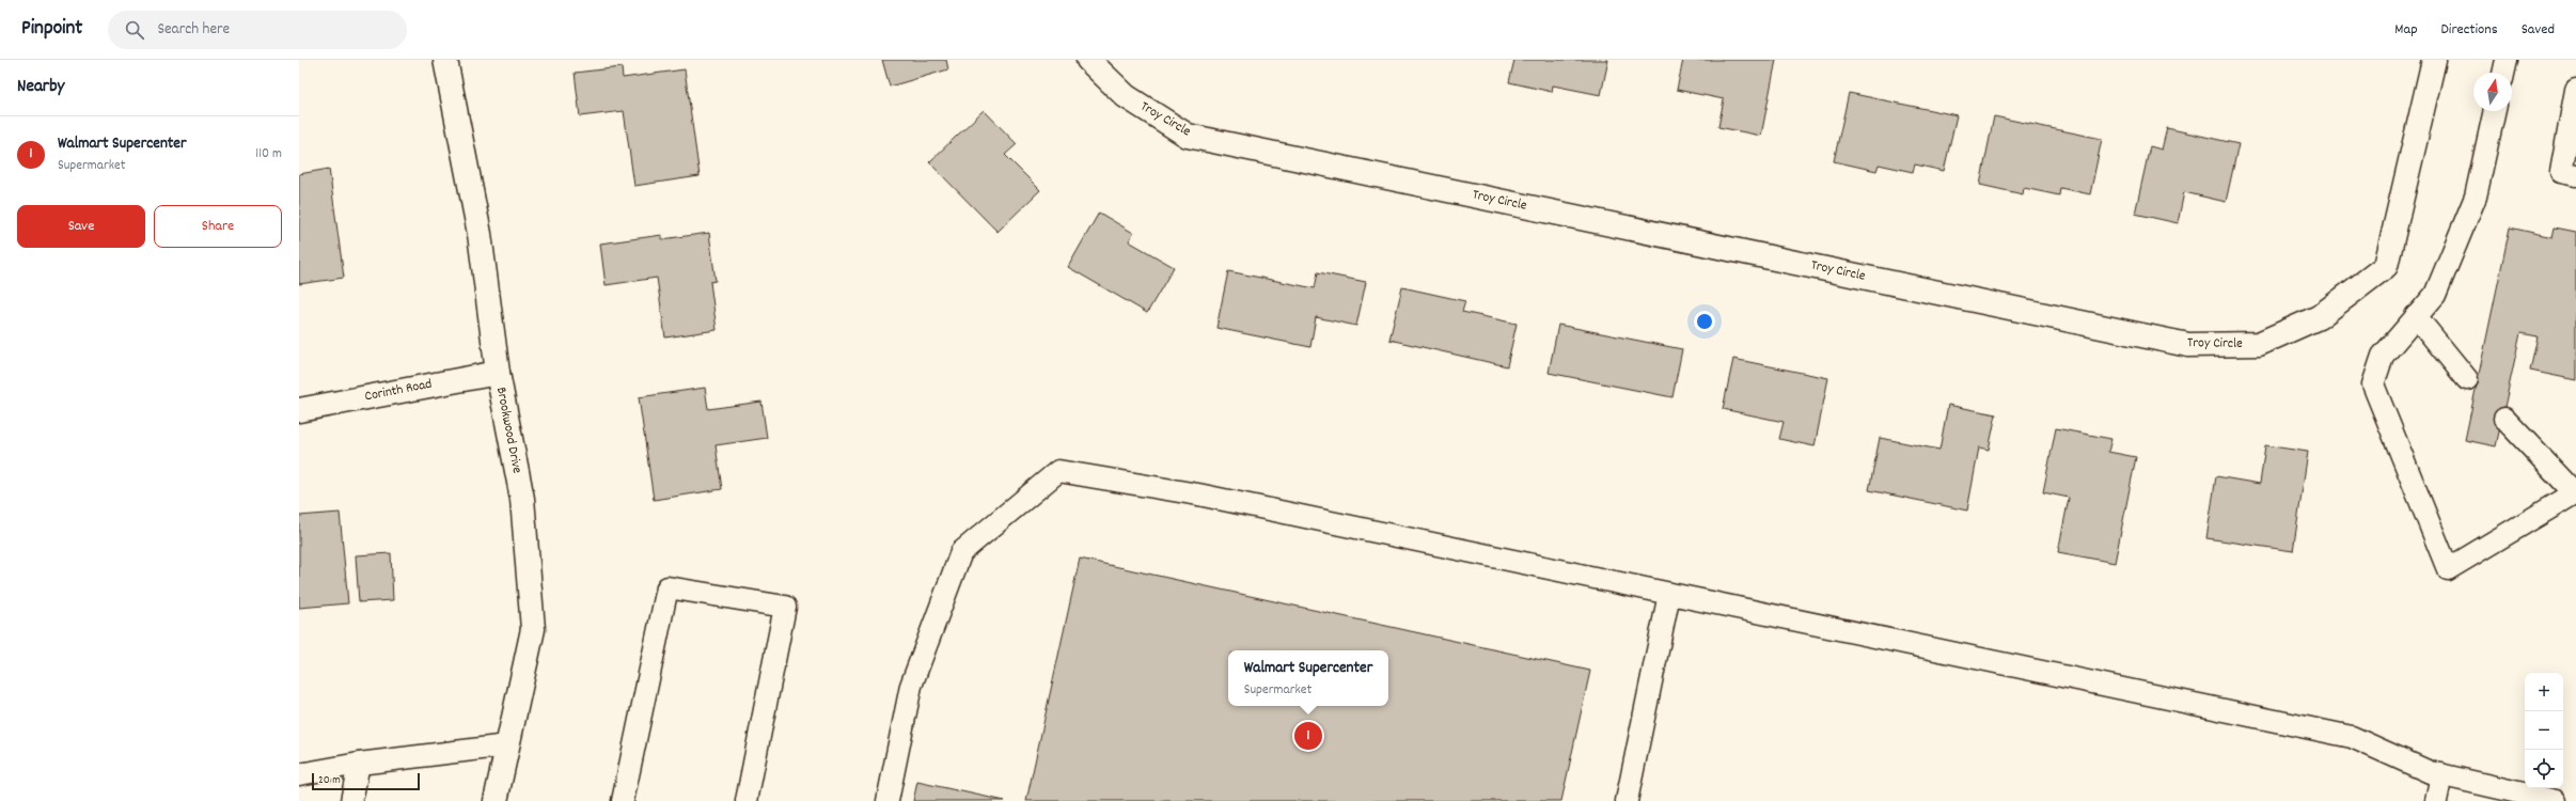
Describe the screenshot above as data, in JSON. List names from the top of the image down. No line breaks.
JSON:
{"streets":{"street":["Troy Circle","Corinth Road","Brookwood Drive"]},"crossings":[["Corinth Road","Brookwood Drive"]],"scale_bar":"20 m","north":"top","page":{"header":"Pinpoint","search":"Search here","nav":["Map","Directions","Saved"],"heading":"Nearby","list":[{"mark":"1","name":"Walmart Supercenter","note":"Supermarket","value":"110 m"}],"buttons":["Save","Share"],"popup":["Walmart Supercenter","Supermarket"],"map_buttons":["+","−"],"pins":"1","scale":"20 m"}}
